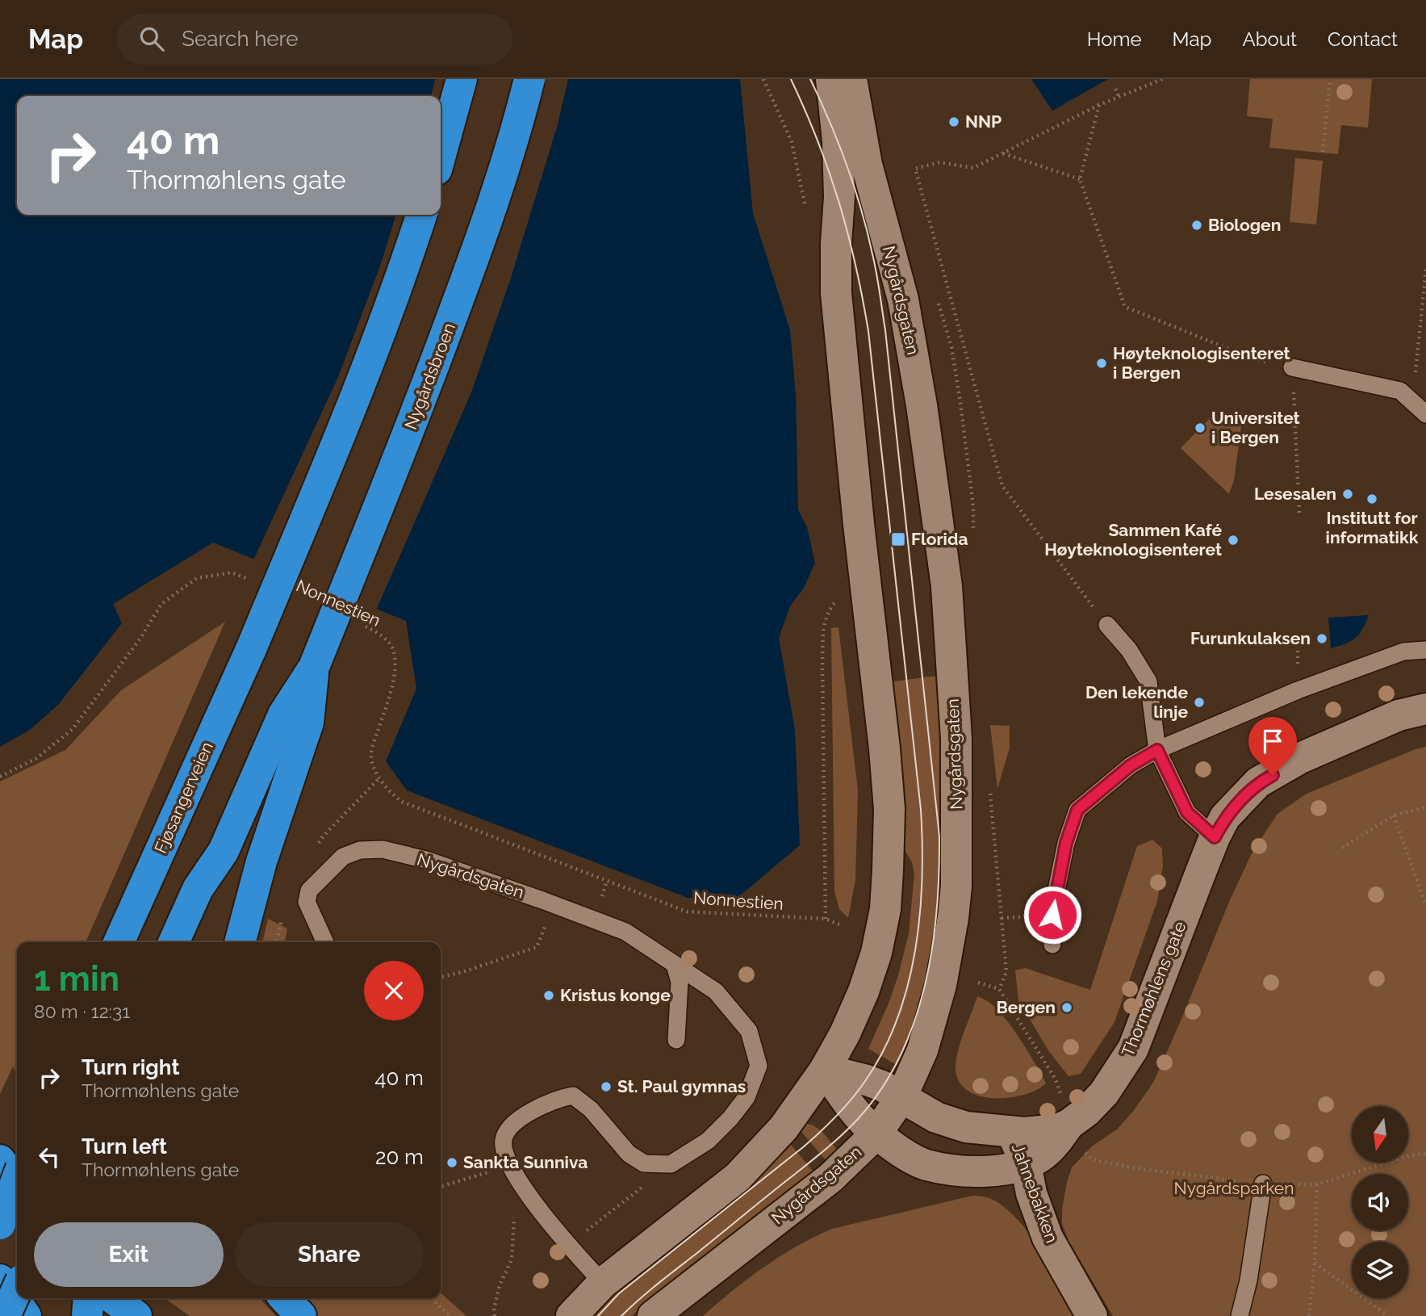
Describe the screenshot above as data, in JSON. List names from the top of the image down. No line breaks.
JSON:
{"streets":{"highway":["Nygårdsbroen","Fjøsangerveien"],"main road":["Nygårdsgaten","Thormøhlens gate","Jahnebakken"],"path":["Nonnestien"]},"crossings":[["Nygårdsgaten","Thormøhlens gate"],["Thormøhlens gate","Jahnebakken"]],"parks":["Nygårdsparken"],"places":{"other":["NNP","Biologen","Høyteknologisenteret i Bergen","Universitet i Bergen","Lesesalen","Institutt for informatikk","Sammen Kafé Høyteknologisenteret","Furunkulaksen","Den lekende linje","Kristus konge","Bergen","St. Paul gymnas","Sankta Sunniva"],"transit":["Florida"]},"north":"bottom","page":{"header":"Map","search":"Search here","nav":["Home","Map","About","Contact"],"turn":["40 m","Thormøhlens gate"],"heading":["1 min","80 m · 12:31"],"list":[{"name":"Turn right","note":"Thormøhlens gate","value":"40 m"},{"name":"Turn left","note":"Thormøhlens gate","value":"20 m"}],"buttons":["Exit","Share"]}}
